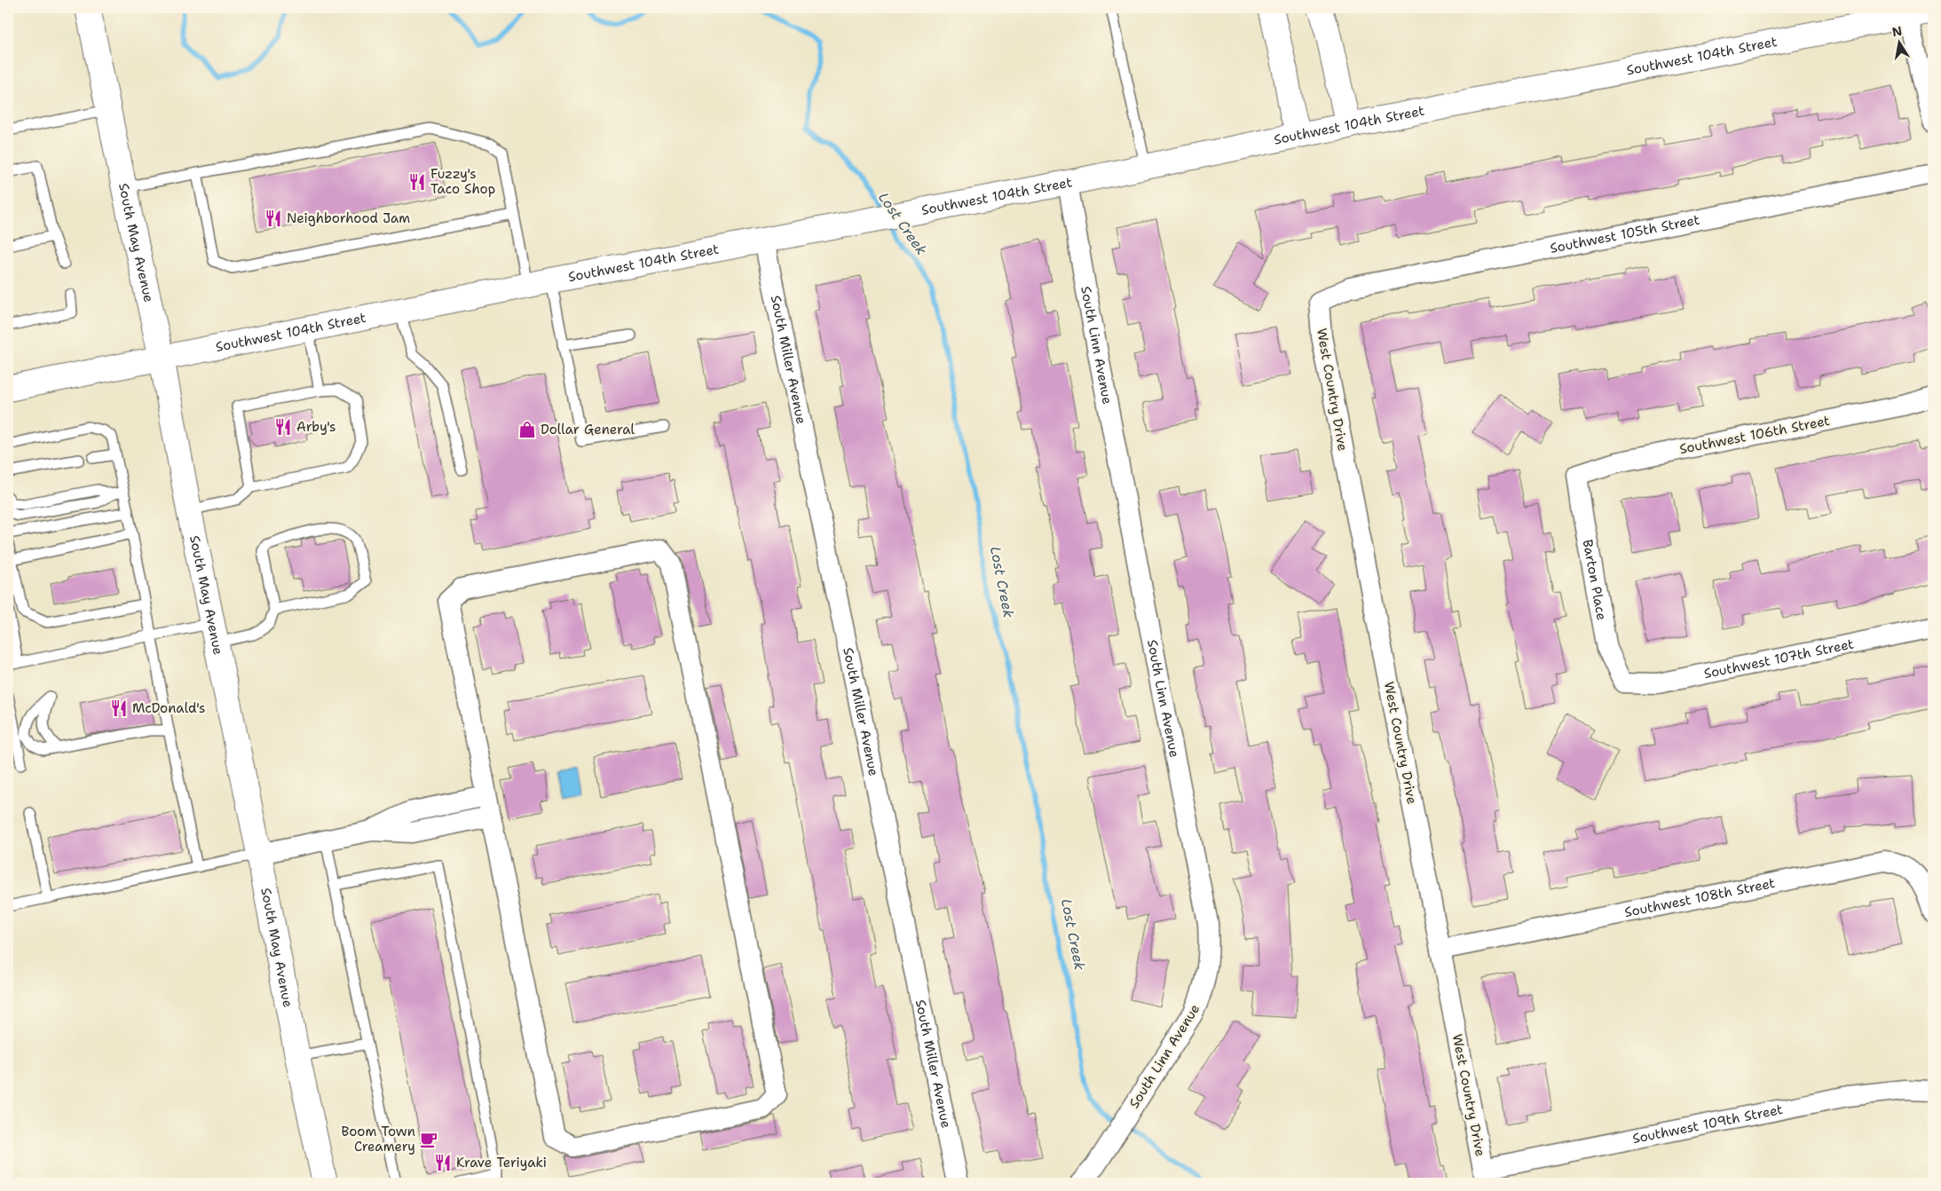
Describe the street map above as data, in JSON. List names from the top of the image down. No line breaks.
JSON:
{"streets":{"main road":["Southwest 104th Street","South May Avenue"],"street":["Southwest 105th Street","South Linn Avenue","South Miller Avenue","West Country Drive","Southwest 106th Street","Barton Place","Southwest 107th Street","Southwest 108th Street","Southwest 109th Street"]},"crossings":[["Southwest 104th Street","South May Avenue"],["Southwest 104th Street","South Linn Avenue"],["Southwest 104th Street","South Miller Avenue"],["Southwest 105th Street","West Country Drive"],["West Country Drive","Southwest 108th Street"],["West Country Drive","Southwest 109th Street"],["Southwest 106th Street","Barton Place"],["Barton Place","Southwest 107th Street"]],"water":["Lost Creek"],"places":{"restaurant":["Fuzzy's Taco Shop","Neighborhood Jam","Arby's","McDonald's","Krave Teriyaki"],"shop":["Dollar General"],"cafe":["Boom Town Creamery"]},"north":"top"}
